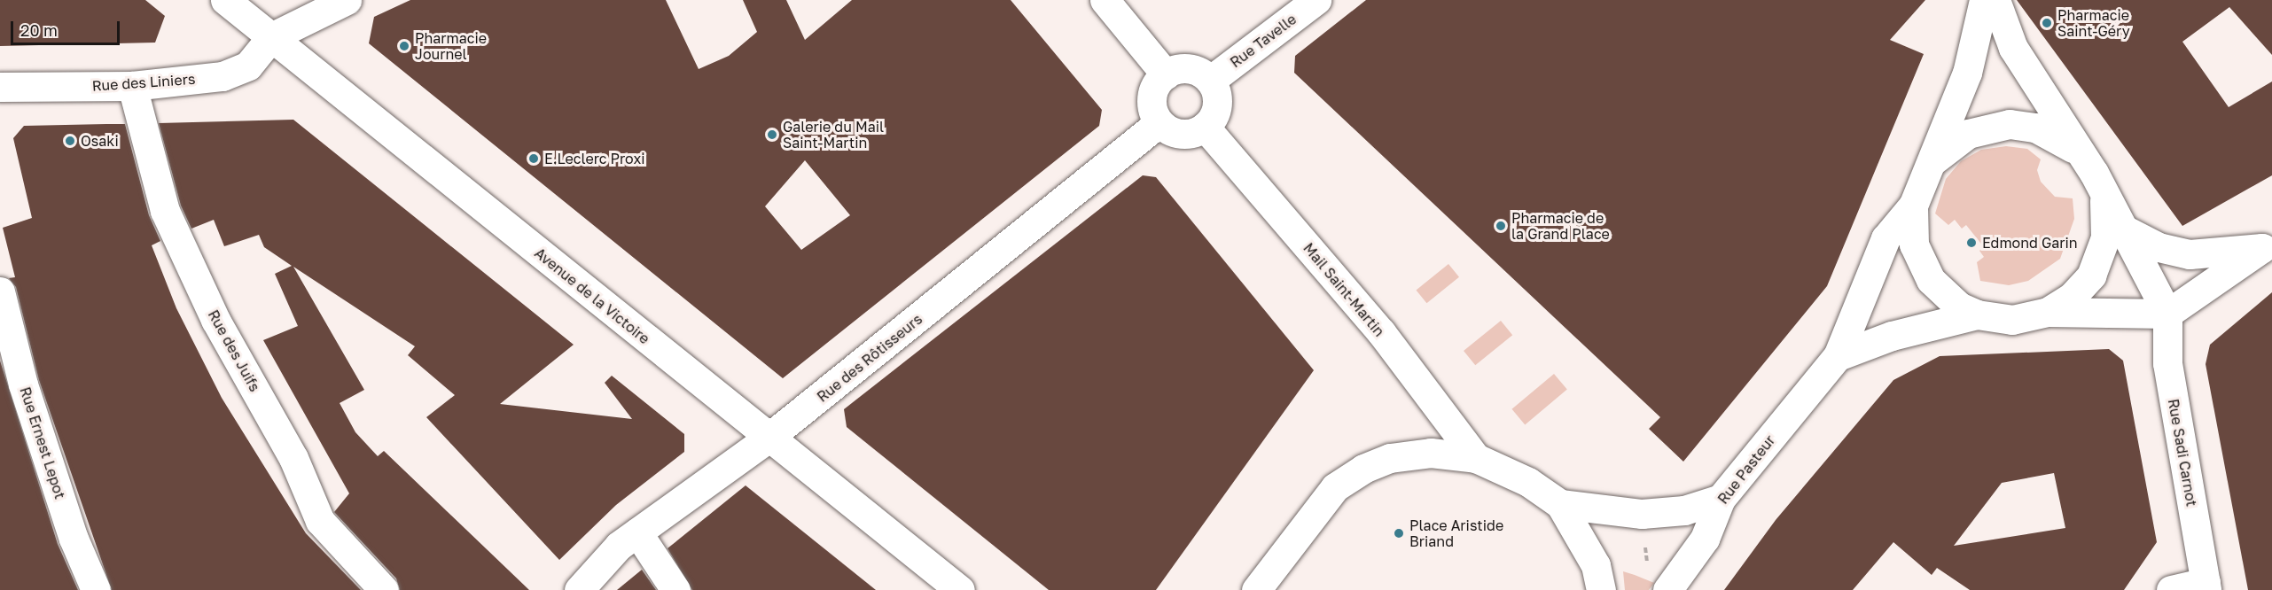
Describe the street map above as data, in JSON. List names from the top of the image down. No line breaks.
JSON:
{"streets":{"street":["Rue Tavelle","Rue des Liniers","Mail Saint-Martin","Avenue de la Victoire","Rue des Juifs","Rue des Rôtisseurs","Rue Ernest Lepot","Rue Sadi Carnot","Rue Pasteur"]},"crossings":[["Rue Tavelle","Mail Saint-Martin"],["Rue Tavelle","Rue des Rôtisseurs"],["Rue des Liniers","Avenue de la Victoire"],["Rue des Liniers","Rue des Juifs"],["Mail Saint-Martin","Rue des Rôtisseurs"],["Avenue de la Victoire","Rue des Rôtisseurs"]],"places":["Pharmacie Saint-Géry","Pharmacie Journel","Galerie du Mail Saint-Martin","Osaki","E.Leclerc Proxi","Pharmacie de la Grand Place","Edmond Garin","Place Aristide Briand"],"scale_bar":"20 m"}
